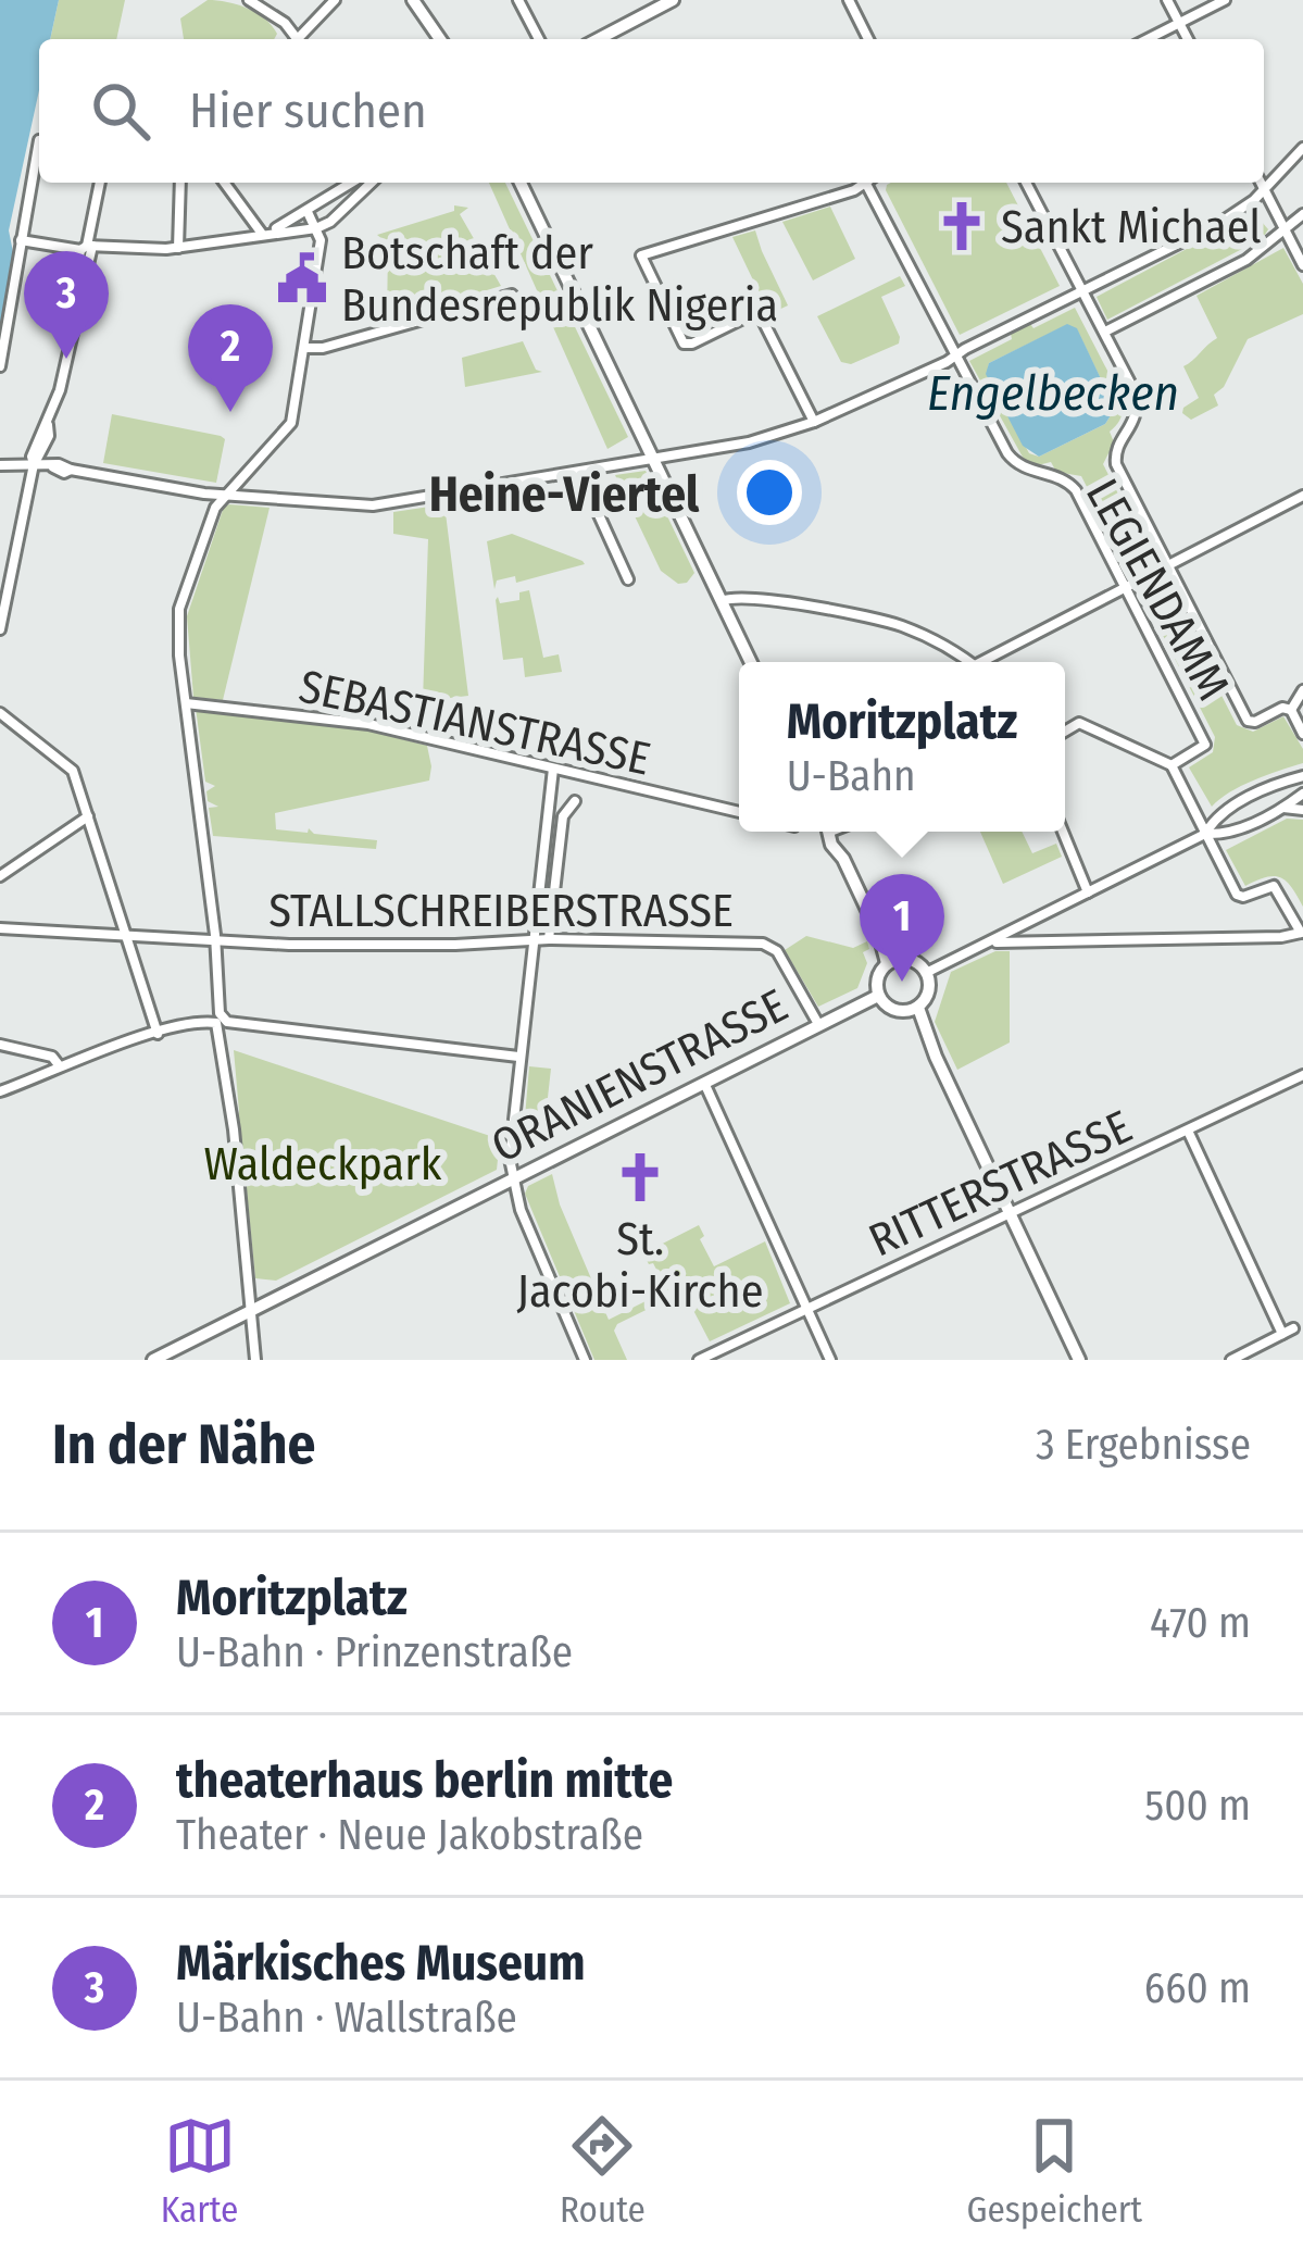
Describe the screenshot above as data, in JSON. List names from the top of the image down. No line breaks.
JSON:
{"streets":{"main road":["ORANIENSTRASSE"],"street":["LEGIENDAMM","SEBASTIANSTRASSE","STALLSCHREIBERSTRASSE","RITTERSTRASSE"]},"crossings":[["STALLSCHREIBERSTRASSE","ORANIENSTRASSE"]],"districts":["Heine-Viertel"],"water":["Engelbecken"],"parks":["Waldeckpark"],"places":{"church":["Sankt Michael","St. Jacobi-Kirche"],"public building":["Botschaft der Bundesrepublik Nigeria"]},"page":{"search":"Hier suchen","pins":["3","2","1"],"popup":["Moritzplatz","U-Bahn"],"heading":["In der Nähe","3 Ergebnisse"],"list":[{"mark":"1","name":"Moritzplatz","note":"U-Bahn · Prinzenstraße","value":"470 m"},{"mark":"2","name":"theaterhaus berlin mitte","note":"Theater · Neue Jakobstraße","value":"500 m"},{"mark":"3","name":"Märkisches Museum","note":"U-Bahn · Wallstraße","value":"660 m"}],"nav":["Karte","Route","Gespeichert"]}}
